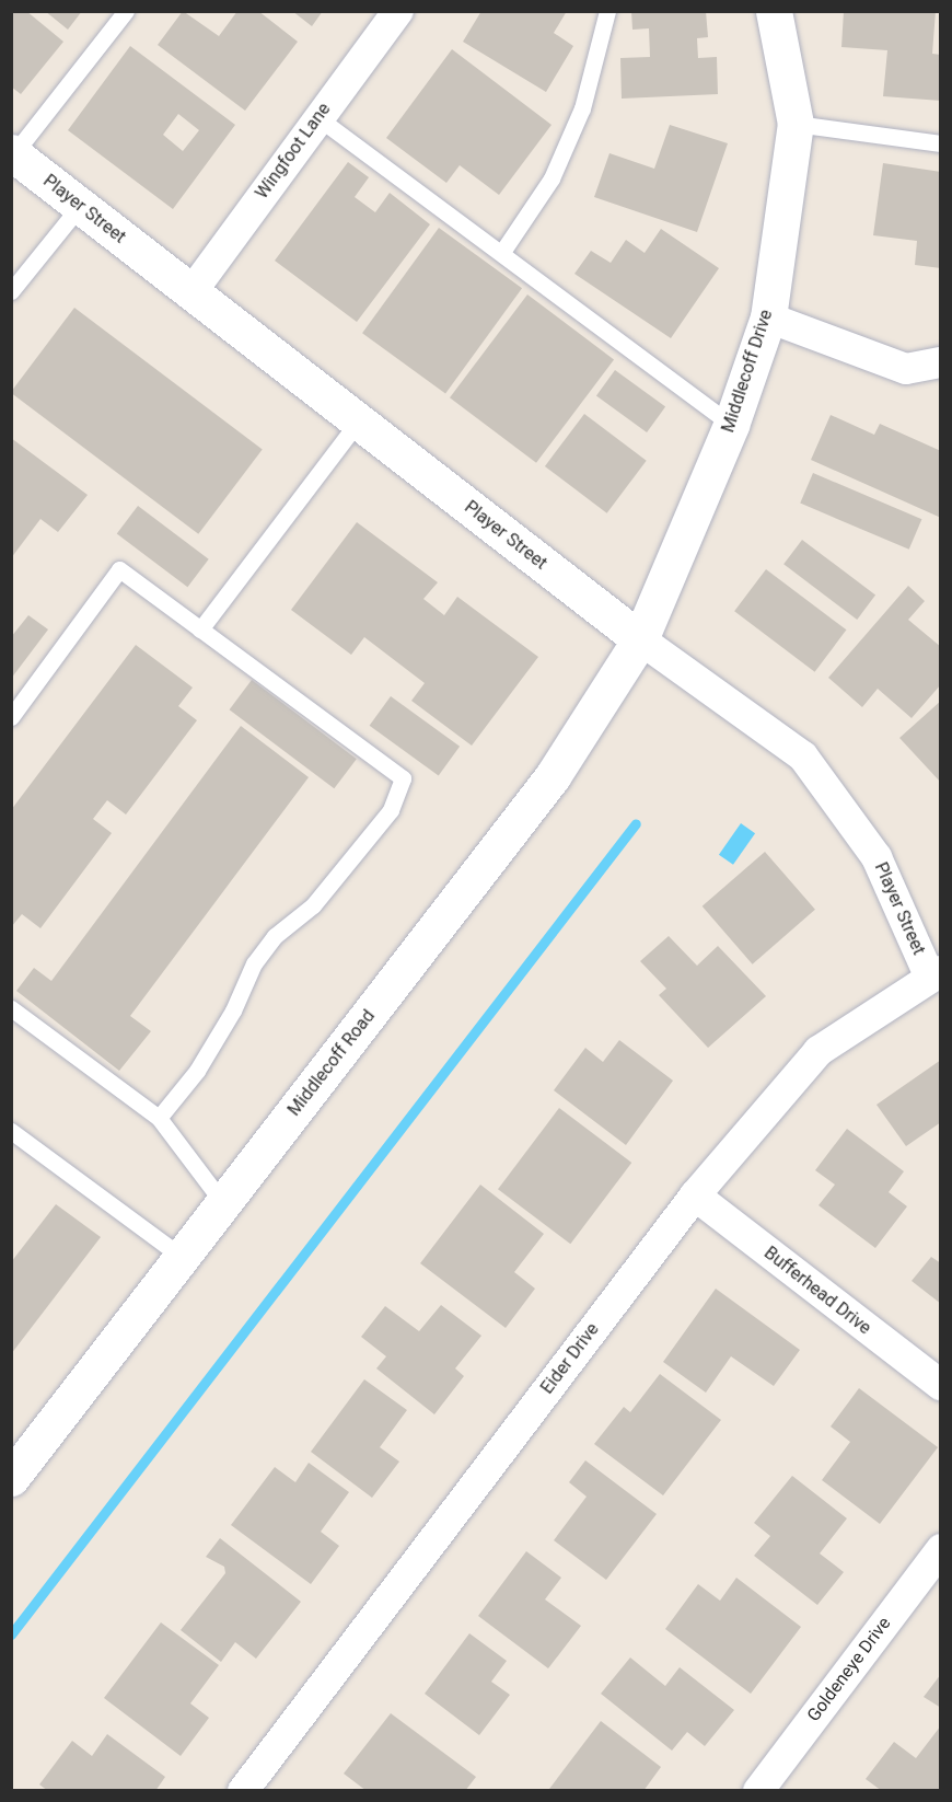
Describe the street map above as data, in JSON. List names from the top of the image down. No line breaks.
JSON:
{"streets":{"street":["Wingfoot Lane","Player Street","Middlecoff Drive","Middlecoff Road","Bufferhead Drive","Eider Drive","Goldeneye Drive"]},"crossings":[["Wingfoot Lane","Player Street"],["Player Street","Middlecoff Drive"],["Player Street","Middlecoff Road"],["Player Street","Eider Drive"],["Middlecoff Drive","Middlecoff Road"],["Bufferhead Drive","Eider Drive"]]}
